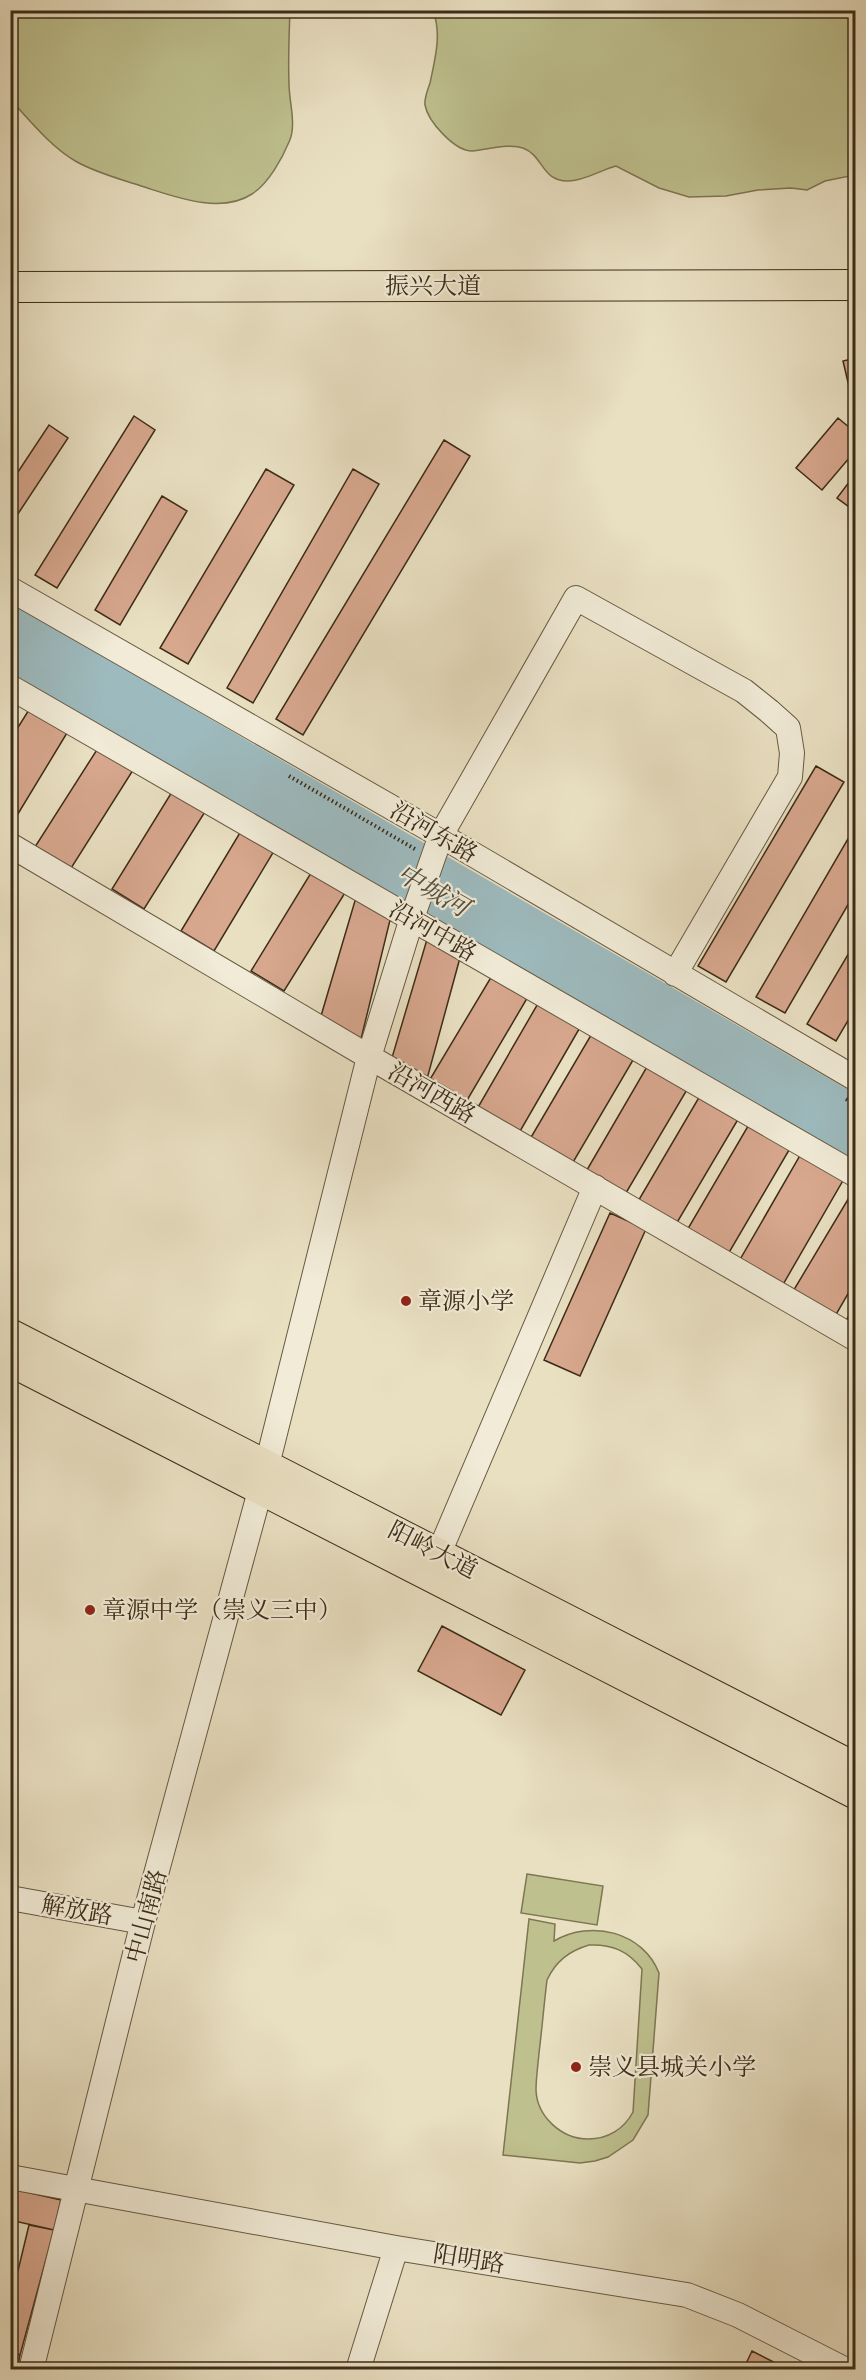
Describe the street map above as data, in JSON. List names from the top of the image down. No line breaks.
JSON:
{"streets":{"main road":["振兴大道","阳岭大道"],"street":["沿河东路","沿河中路","沿河西路","解放路","中山南路","阳明路"]},"crossings":[["沿河东路","中山南路"],["沿河中路","中山南路"],["沿河西路","中山南路"],["阳岭大道","中山南路"],["解放路","中山南路"],["中山南路","阳明路"]],"water":["中城河"],"places":["章源小学","章源中学（崇义三中）","崇义县城关小学"]}
